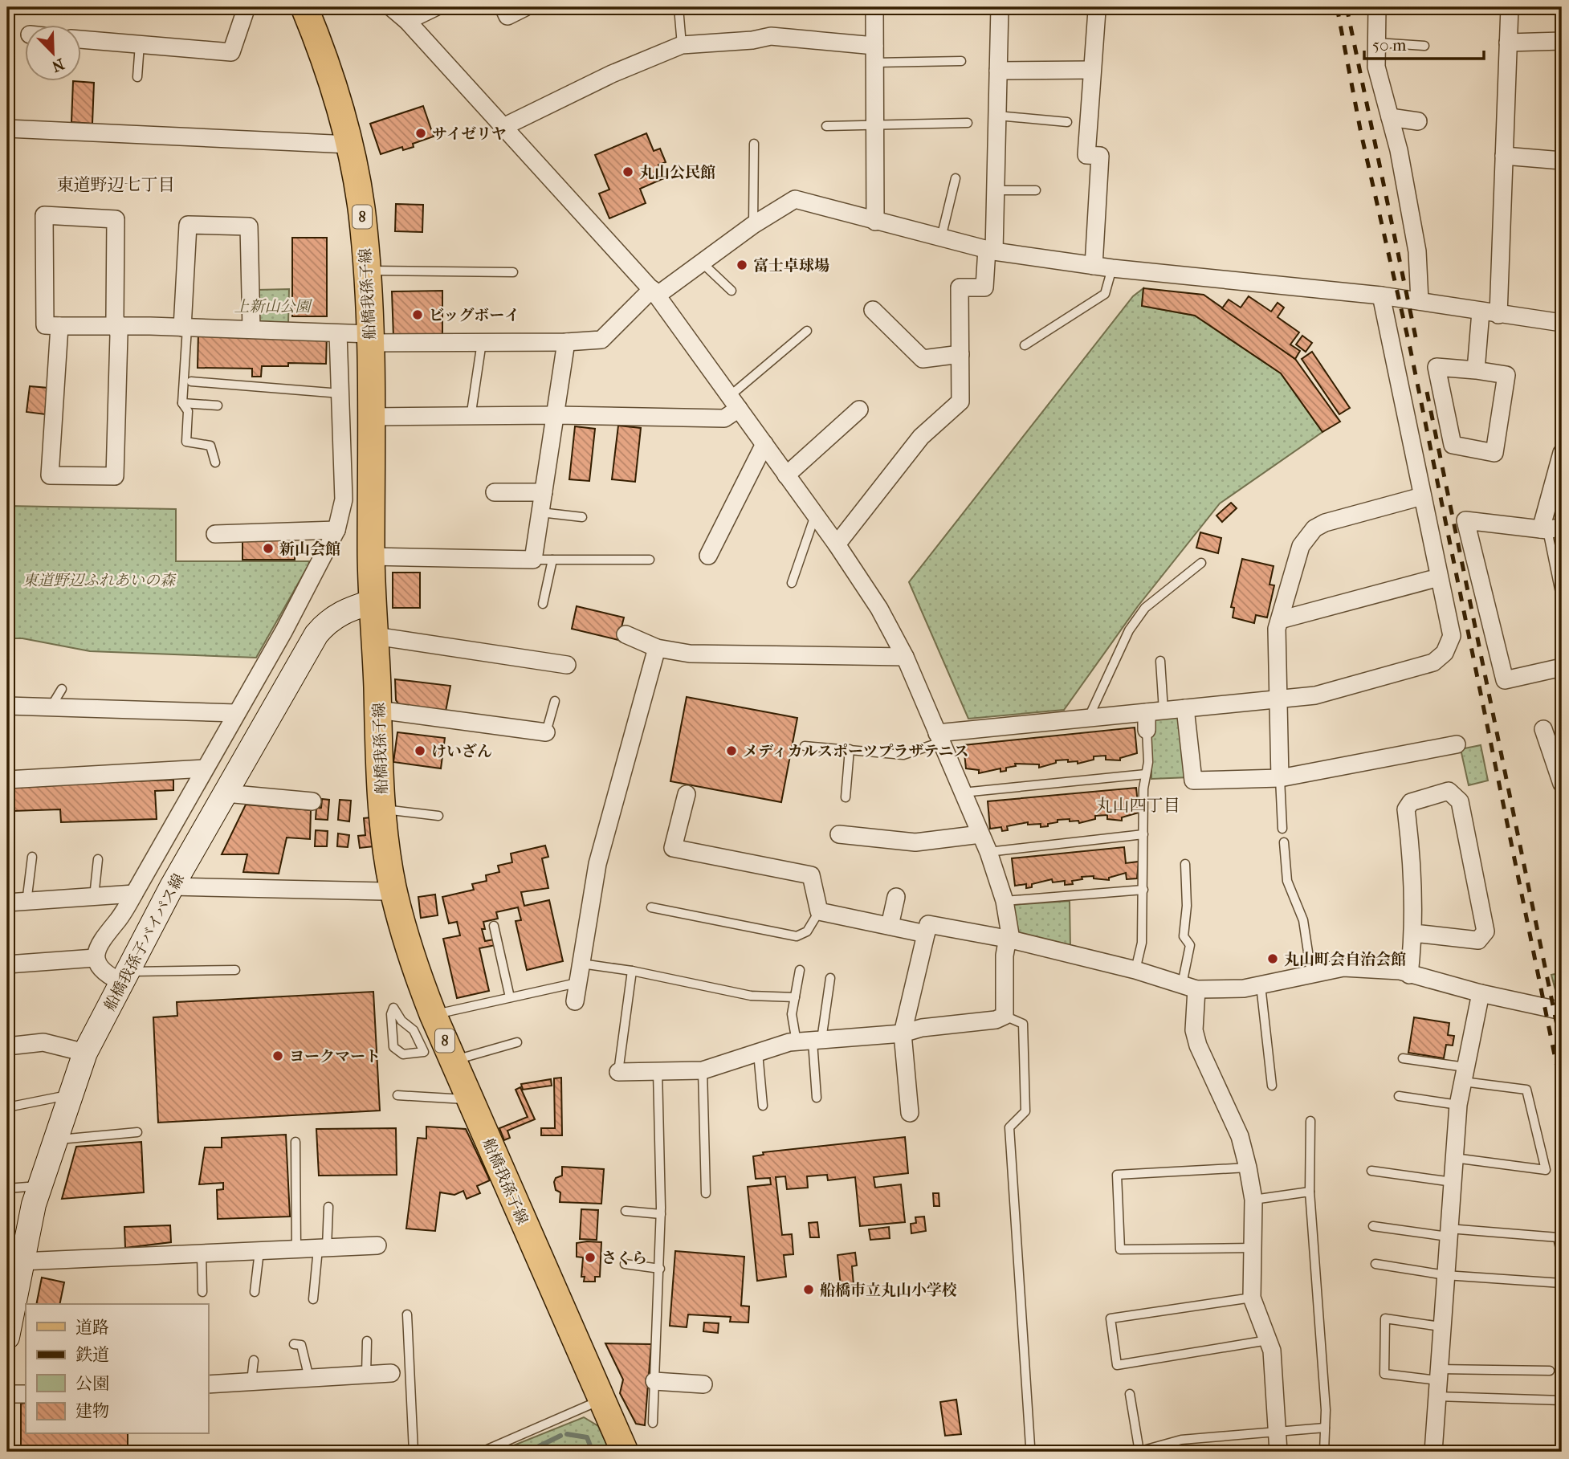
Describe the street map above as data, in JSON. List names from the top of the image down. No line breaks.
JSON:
{"streets":{"main road":["8","船橋我孫子線"],"street":["船橋我孫子バイパス線"]},"crossings":[["船橋我孫子線","船橋我孫子バイパス線"]],"districts":["東道野辺七丁目","丸山四丁目"],"parks":["上新山公園","東道野辺ふれあいの森"],"places":["サイゼリヤ","丸山公民館","富士卓球場","ビッグボーイ","新山会館","けいざん","メディカルスポーツプラザテニス","丸山町会自治会館","ヨークマート","さくら","船橋市立丸山小学校"],"legend":["道路","鉄道","公園","建物"],"scale_bar":"50 m","north":"bottom right"}
